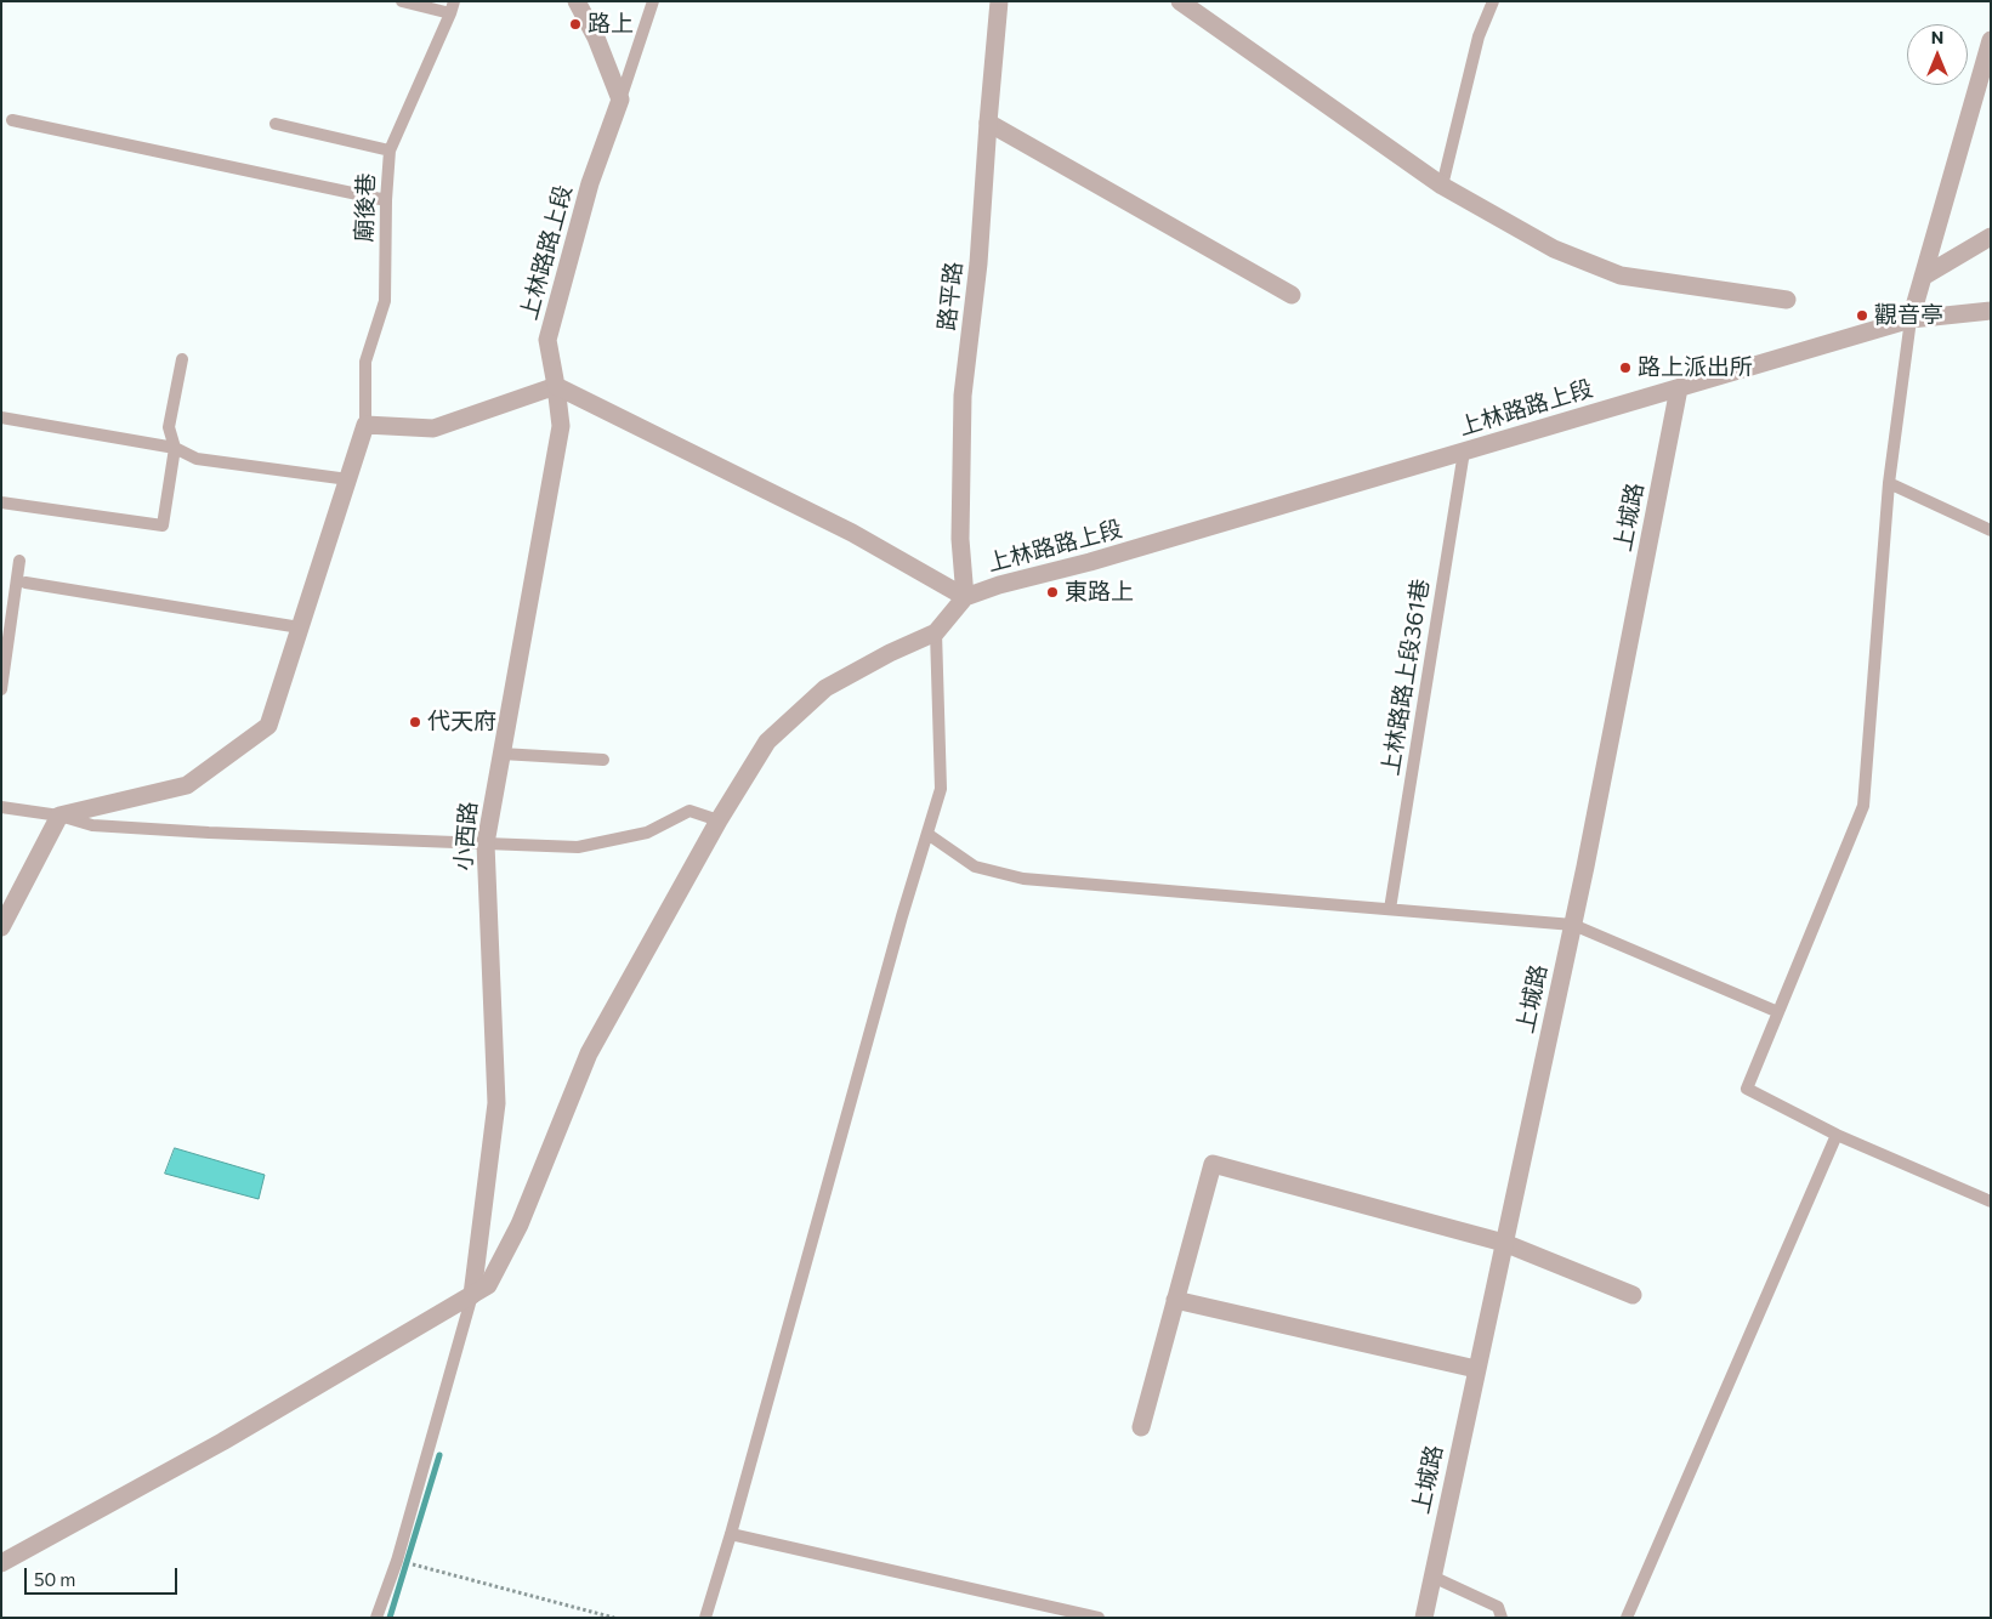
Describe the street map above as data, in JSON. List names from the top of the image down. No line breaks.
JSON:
{"streets":{"street":["上林路路上段","路平路","上城路","小西路"],"lane":["廟後巷","上林路路上段361巷"]},"crossings":[["上林路路上段","路平路"],["上林路路上段","上城路"],["上林路路上段","上林路路上段361巷"],["上林路路上段","小西路"]],"places":["路上","觀音亭","路上派出所","東路上","代天府"],"scale_bar":"50 m","north":"top"}
